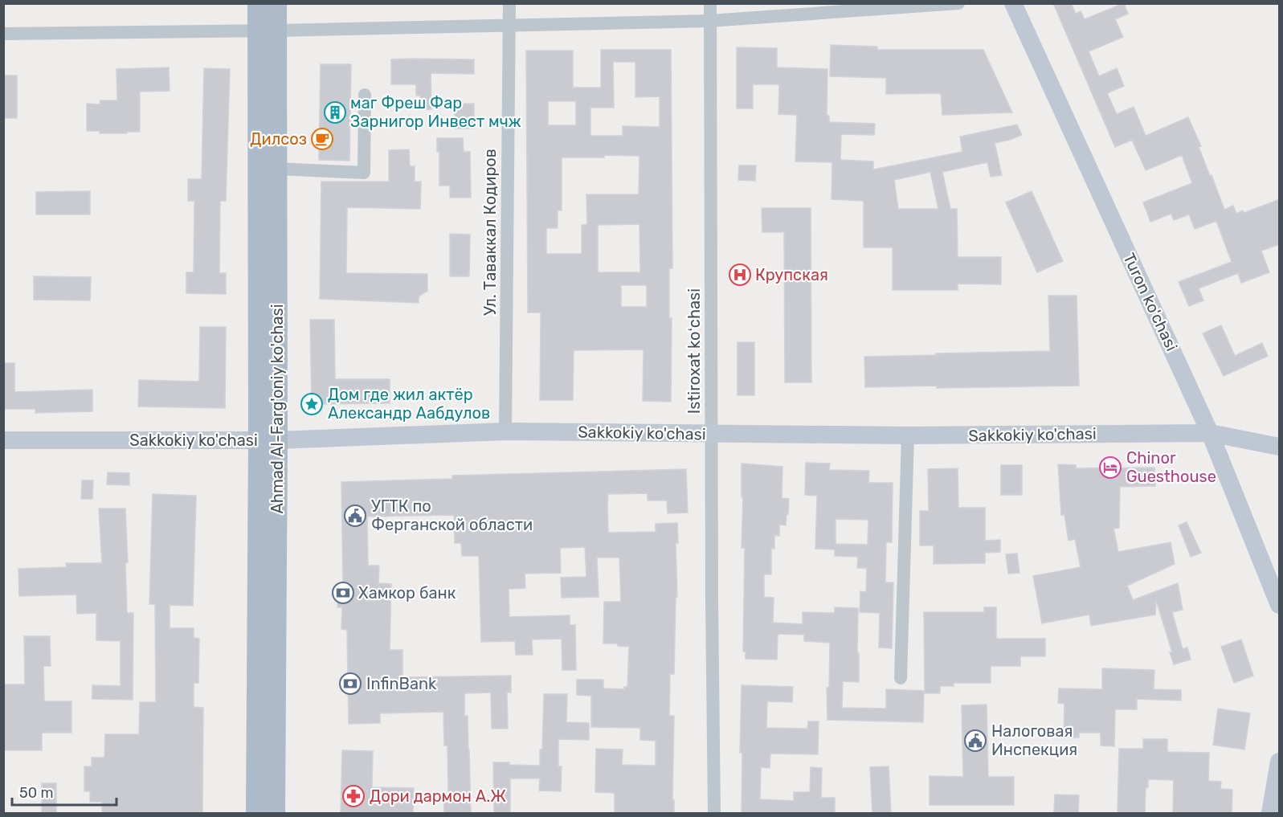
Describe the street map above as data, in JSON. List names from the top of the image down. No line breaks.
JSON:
{"streets":{"main road":["Ahmad Al-Farg'oniy ko'chasi"],"street":["Ул. Таваккал Кодиров","Turon ko'chasi","Istiroxat koʻchasi","Sakkokiy ko'chasi"]},"crossings":[["Ул. Таваккал Кодиров","Sakkokiy ko'chasi"],["Turon ko'chasi","Sakkokiy ko'chasi"],["Istiroxat koʻchasi","Sakkokiy ko'chasi"],["Ahmad Al-Farg'oniy ko'chasi","Sakkokiy ko'chasi"]],"places":{"building":["маг Фреш Фар Зарнигор Инвест мчж"],"cafe":["Дилсоз"],"hospital":["Крупская"],"place":["Дом где жил актёр Александр Аабдулов"],"hotel":["Chinor Guesthouse"],"public building":["УГТК по Ферганской области","Налоговая Инспекция"],"bank":["Хамкор банк","InfinBank"],"pharmacy":["Дори дармон А.Ж"]},"scale_bar":"50 m"}
